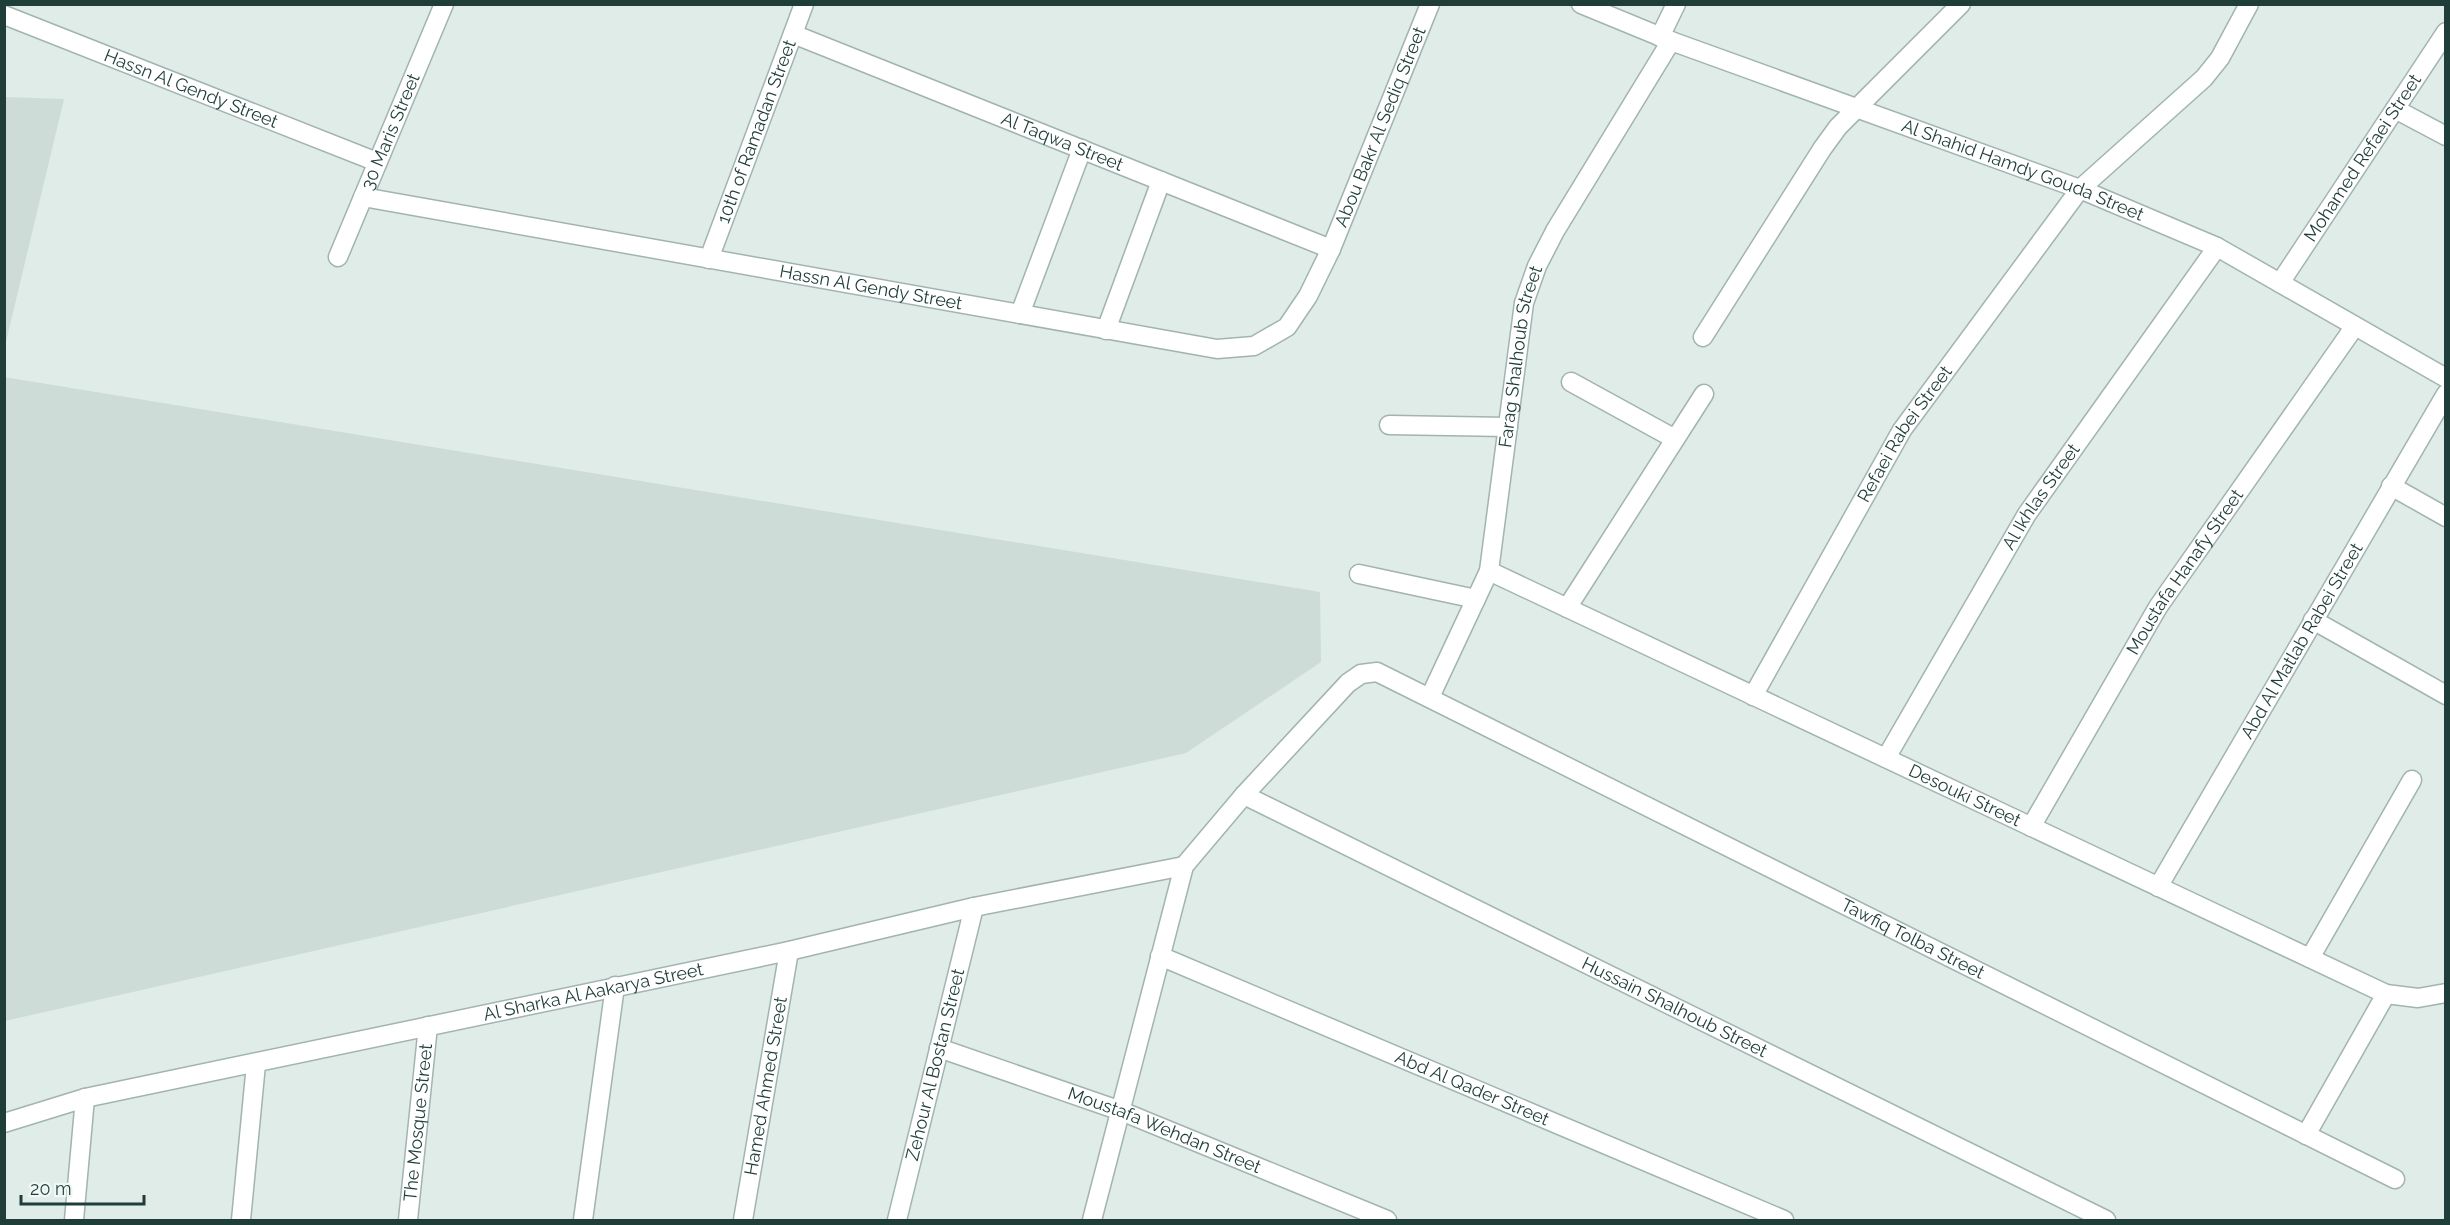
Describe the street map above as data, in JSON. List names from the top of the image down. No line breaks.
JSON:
{"streets":{"street":["Hassn Al Gendy Street","Abou Bakr Al Sediq Street","30 Maris Street","10th of Ramadan Street","Al Taqwa Street","Mohamed Refaei Street","Al Shahid Hamdy Gouda Street","Farag Shalhoub Street","Refaei Rabei Street","Al Ikhlas Street","Moustafa Hanafy Street","Abd Al Matlab Rabei Street","Desouki Street","Tawfiq Tolba Street","Al Sharka Al Aakarya Street","Hussain Shalhoub Street","Zehour Al Bostan Street","Hamed Ahmed Street","Abd Al Qader Street","The Mosque Street","Moustafa Wehdan Street"]},"crossings":[["Hassn Al Gendy Street","Abou Bakr Al Sediq Street"],["Hassn Al Gendy Street","30 Maris Street"],["Hassn Al Gendy Street","10th of Ramadan Street"],["Hassn Al Gendy Street","Al Taqwa Street"],["Abou Bakr Al Sediq Street","Al Taqwa Street"],["10th of Ramadan Street","Al Taqwa Street"],["Mohamed Refaei Street","Al Shahid Hamdy Gouda Street"],["Al Shahid Hamdy Gouda Street","Farag Shalhoub Street"],["Al Shahid Hamdy Gouda Street","Refaei Rabei Street"],["Al Shahid Hamdy Gouda Street","Al Ikhlas Street"],["Al Shahid Hamdy Gouda Street","Moustafa Hanafy Street"],["Farag Shalhoub Street","Desouki Street"],["Farag Shalhoub Street","Tawfiq Tolba Street"],["Refaei Rabei Street","Desouki Street"],["Al Ikhlas Street","Desouki Street"],["Moustafa Hanafy Street","Desouki Street"],["Abd Al Matlab Rabei Street","Desouki Street"],["Tawfiq Tolba Street","Al Sharka Al Aakarya Street"],["Tawfiq Tolba Street","Hussain Shalhoub Street"],["Al Sharka Al Aakarya Street","Zehour Al Bostan Street"],["Al Sharka Al Aakarya Street","Hamed Ahmed Street"],["Al Sharka Al Aakarya Street","The Mosque Street"],["Zehour Al Bostan Street","Moustafa Wehdan Street"]],"scale_bar":"20 m"}
